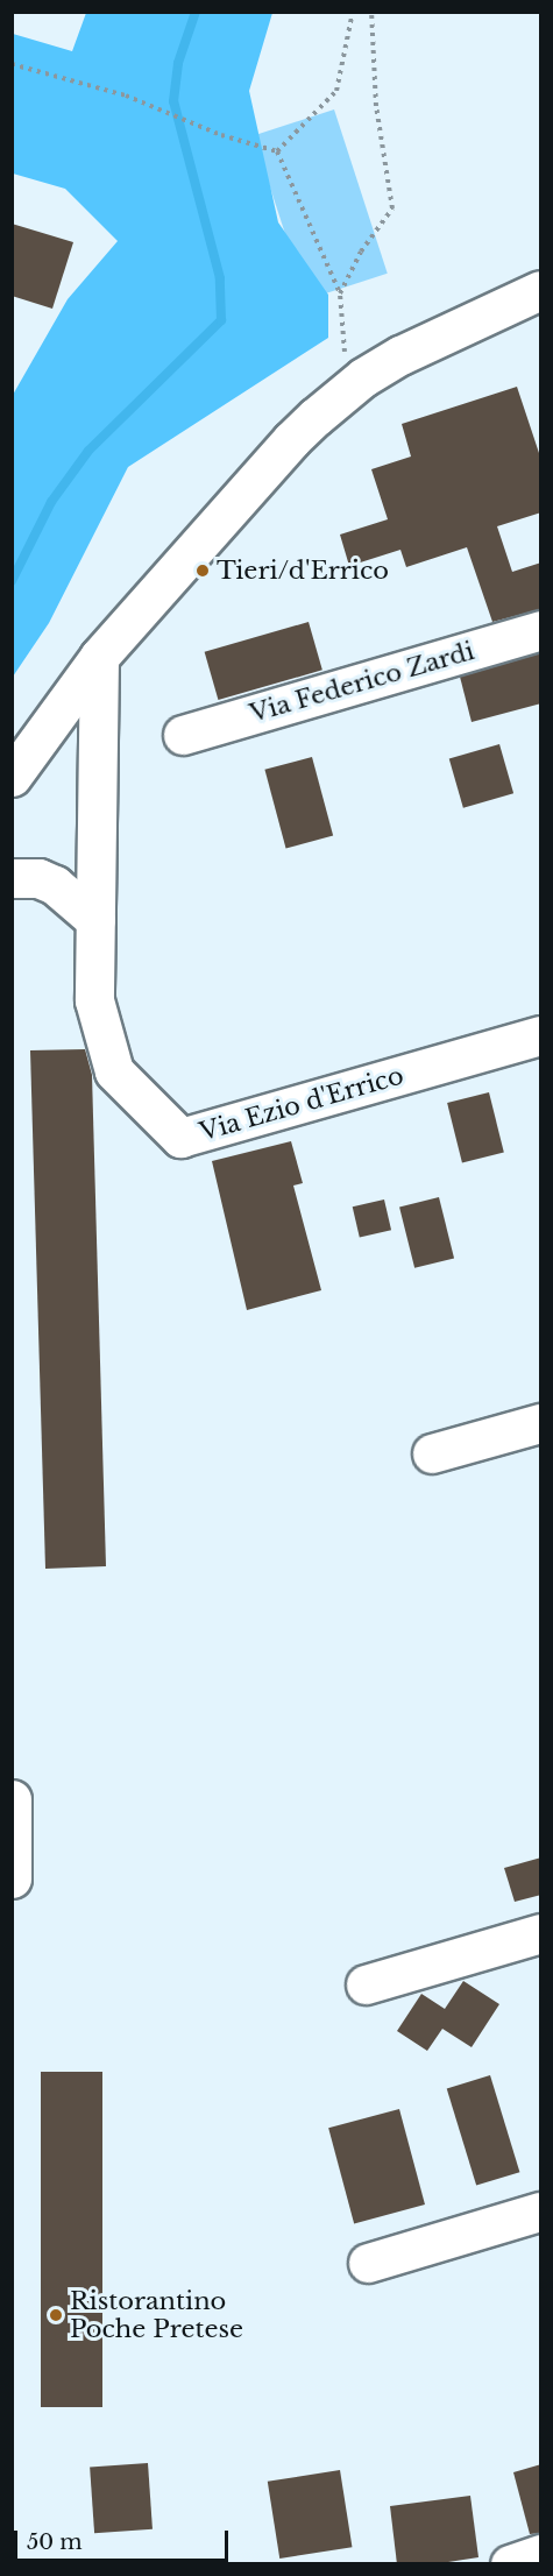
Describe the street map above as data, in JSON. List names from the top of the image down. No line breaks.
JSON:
{"streets":{"street":["Via Federico Zardi","Via Ezio d'Errico"]},"places":["Tieri/d'Errico","Ristorantino Poche Pretese"],"scale_bar":"50 m"}
